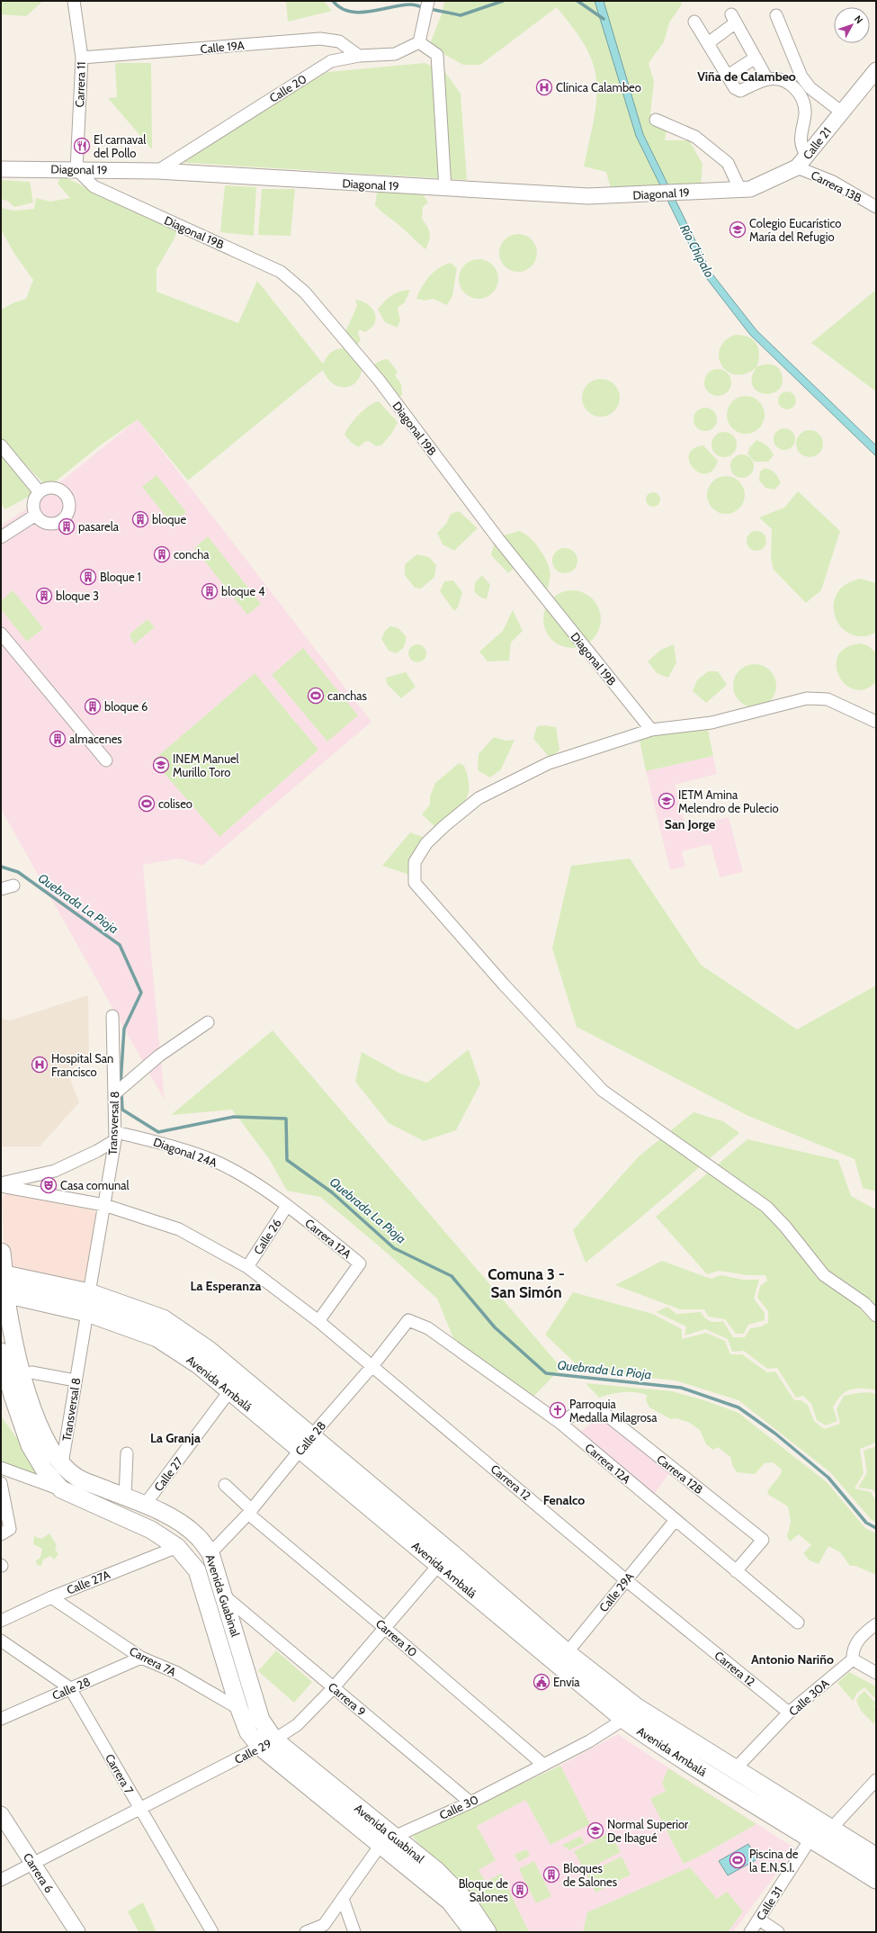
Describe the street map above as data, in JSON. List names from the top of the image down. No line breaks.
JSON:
{"streets":{"main road":["Avenida Ambalá","Avenida Guabinal"],"street":["Calle 19A","Carrera 11","Calle 20","Calle 21","Diagonal 19","Carrera 13B","Diagonal 19B","Transversal 8","Diagonal 24A","Calle 26","Carrera 12A","Calle 28","Calle 27","Carrera 12B","Carrera 12","Calle 27A","Calle 29A","Carrera 10","Carrera 7A","Calle 30A","Carrera 9","Calle 29","Carrera 7","Calle 30","Carrera 6","Calle 31"]},"crossings":[["Calle 19A","Carrera 11"],["Calle 19A","Calle 20"],["Carrera 11","Diagonal 19"],["Carrera 11","Diagonal 19B"],["Calle 20","Diagonal 19"],["Calle 21","Diagonal 19"],["Calle 21","Carrera 13B"],["Diagonal 19","Diagonal 19B"],["Transversal 8","Diagonal 24A"],["Transversal 8","Avenida Ambalá"],["Transversal 8","Carrera 12"],["Transversal 8","Avenida Guabinal"],["Diagonal 24A","Calle 26"],["Diagonal 24A","Carrera 12A"],["Calle 26","Carrera 12A"],["Calle 26","Carrera 12"],["Carrera 12A","Calle 28"],["Carrera 12A","Carrera 12B"],["Carrera 12A","Carrera 12"],["Carrera 12A","Calle 29A"],["Avenida Ambalá","Calle 28"],["Avenida Ambalá","Calle 27"],["Avenida Ambalá","Calle 29A"],["Avenida Ambalá","Avenida Guabinal"],["Avenida Ambalá","Calle 30A"],["Avenida Ambalá","Calle 29"],["Avenida Ambalá","Calle 30"],["Avenida Ambalá","Calle 31"],["Calle 28","Carrera 12"],["Calle 28","Avenida Guabinal"],["Calle 28","Carrera 10"],["Calle 28","Carrera 7A"],["Calle 28","Carrera 7"],["Calle 27","Avenida Guabinal"],["Carrera 12","Calle 29A"],["Carrera 12","Calle 30A"],["Calle 27A","Avenida Guabinal"],["Calle 27A","Carrera 7A"],["Avenida Guabinal","Carrera 7A"],["Avenida Guabinal","Carrera 9"],["Avenida Guabinal","Calle 29"],["Avenida Guabinal","Calle 30"],["Carrera 10","Calle 29"],["Carrera 10","Calle 30"],["Carrera 9","Calle 29"],["Carrera 9","Calle 30"],["Calle 29","Carrera 7"],["Calle 29","Carrera 6"]],"districts":["Viña de Calambeo","San Jorge","Comuna 3 - San Simón","La Esperanza","La Granja","Fenalco","Antonio Nariño"],"water":["Río Chipalo","Quebrada La Pioja"],"places":{"hospital":["Clínica Calambeo","Hospital San Francisco"],"restaurant":["El carnaval del Pollo"],"school or university":["Colegio Eucarístico María del Refugio","INEM Manuel Murillo Toro","IETM Amina Melendro de Pulecio","Normal Superior De Ibagué"],"building":["bloque","pasarela","concha","Bloque 1","bloque 4","bloque 3","bloque 6","almacenes","Bloques de Salones","Bloque de Salones"],"sports":["canchas","coliseo","Piscina de la E.N.S.I."],"theatre":["Casa comunal"],"church":["Parroquia Medalla Milagrosa"],"public building":["Envía"]},"north":"top right"}
